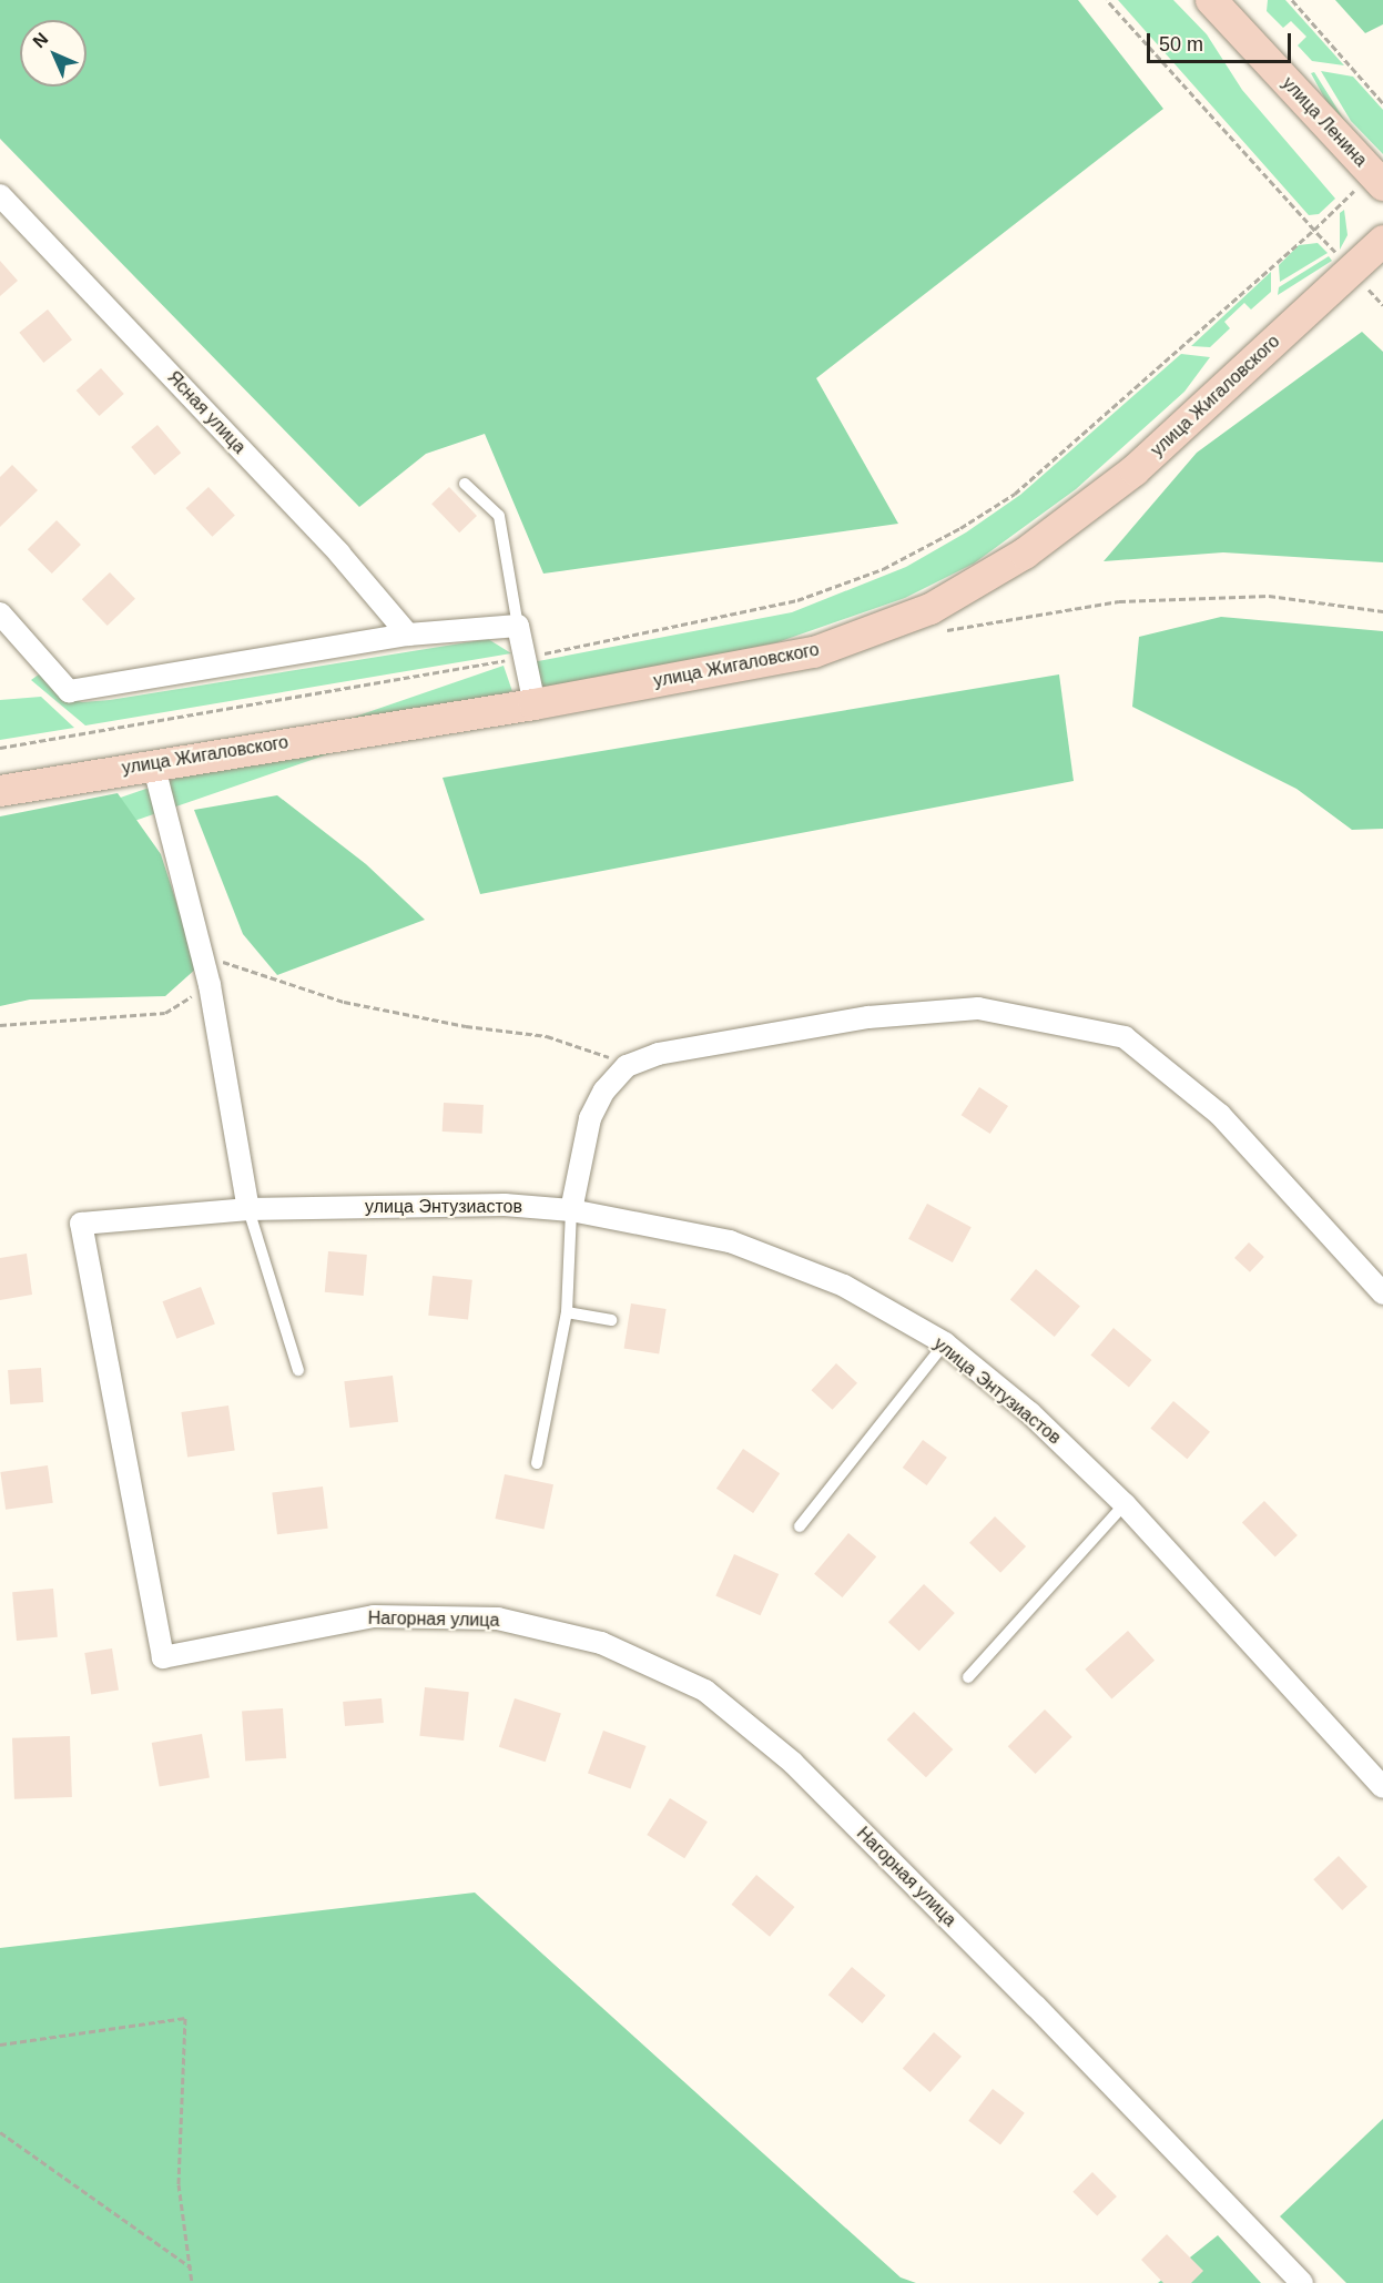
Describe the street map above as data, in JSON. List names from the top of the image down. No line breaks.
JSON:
{"streets":{"main road":["улица Ленина","улица Жигаловского"],"street":["Ясная улица","улица Энтузиастов","Нагорная улица"]},"crossings":[["улица Энтузиастов","Нагорная улица"]],"scale_bar":"50 m","north":"top left"}
